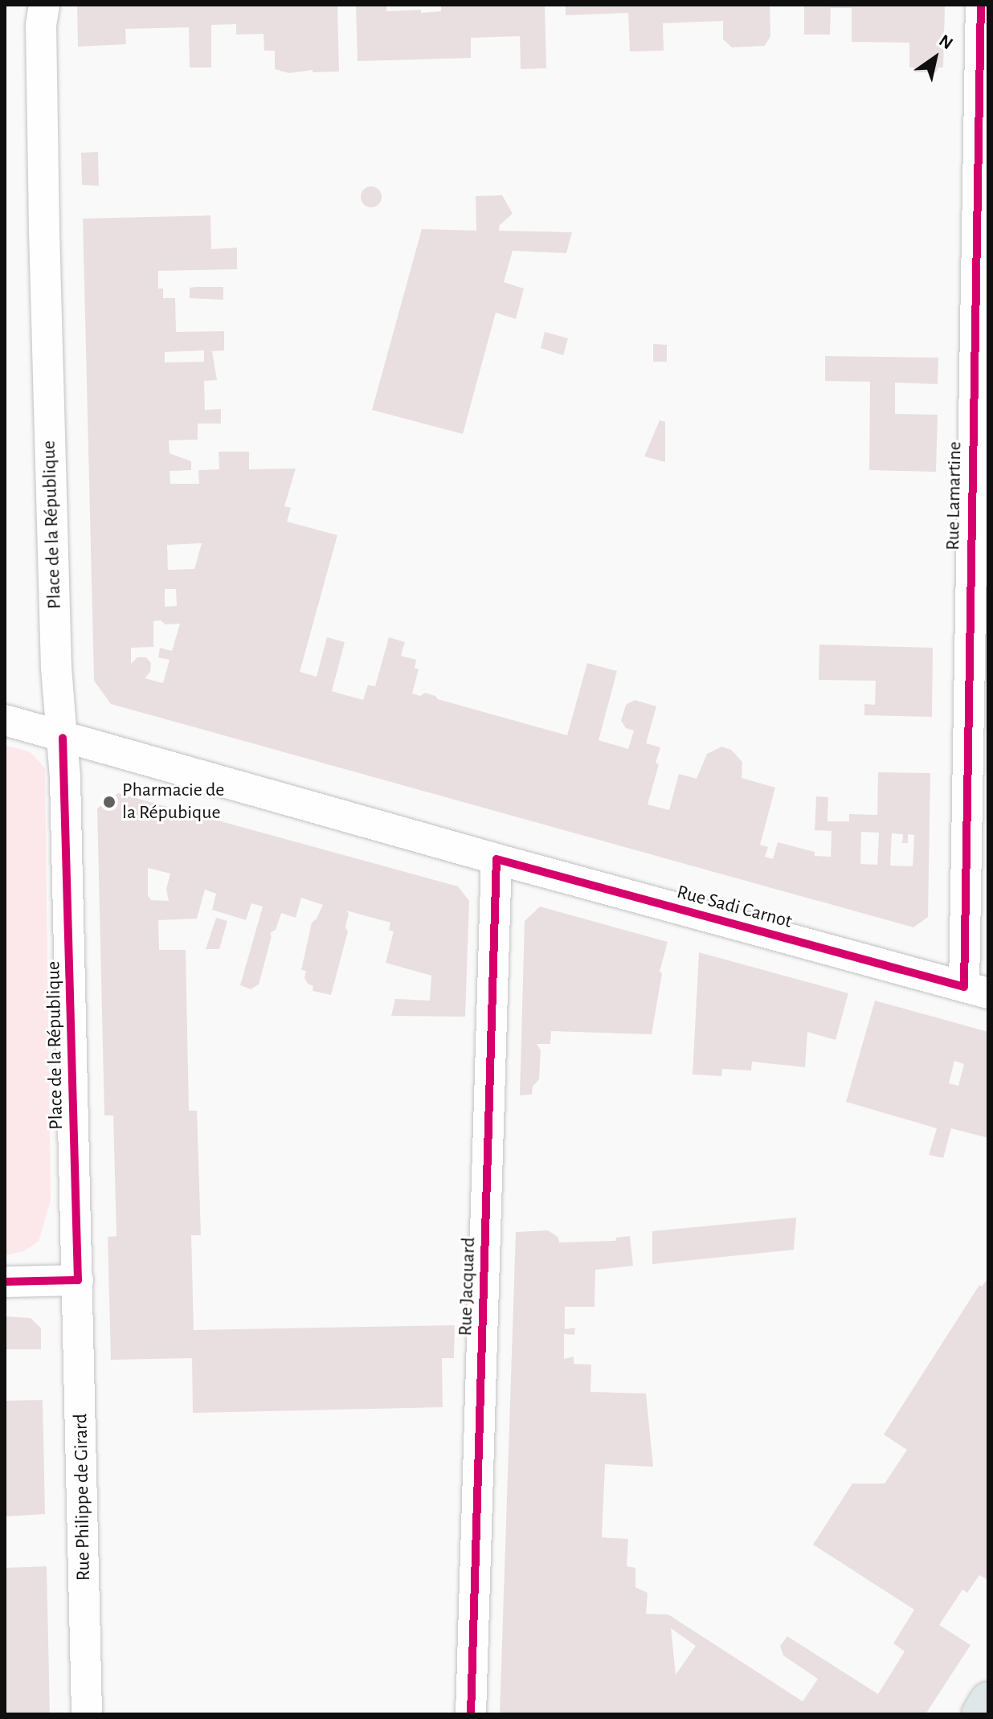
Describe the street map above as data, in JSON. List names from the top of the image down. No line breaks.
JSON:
{"streets":{"street":["Rue Lamartine","Place de la République","Rue Sadi Carnot","Rue Jacquard","Rue Philippe de Girard"]},"crossings":[["Rue Lamartine","Rue Sadi Carnot"],["Place de la République","Rue Sadi Carnot"],["Place de la République","Rue Philippe de Girard"],["Rue Sadi Carnot","Rue Jacquard"]],"places":["Pharmacie de la Répubique"],"north":"top right"}
